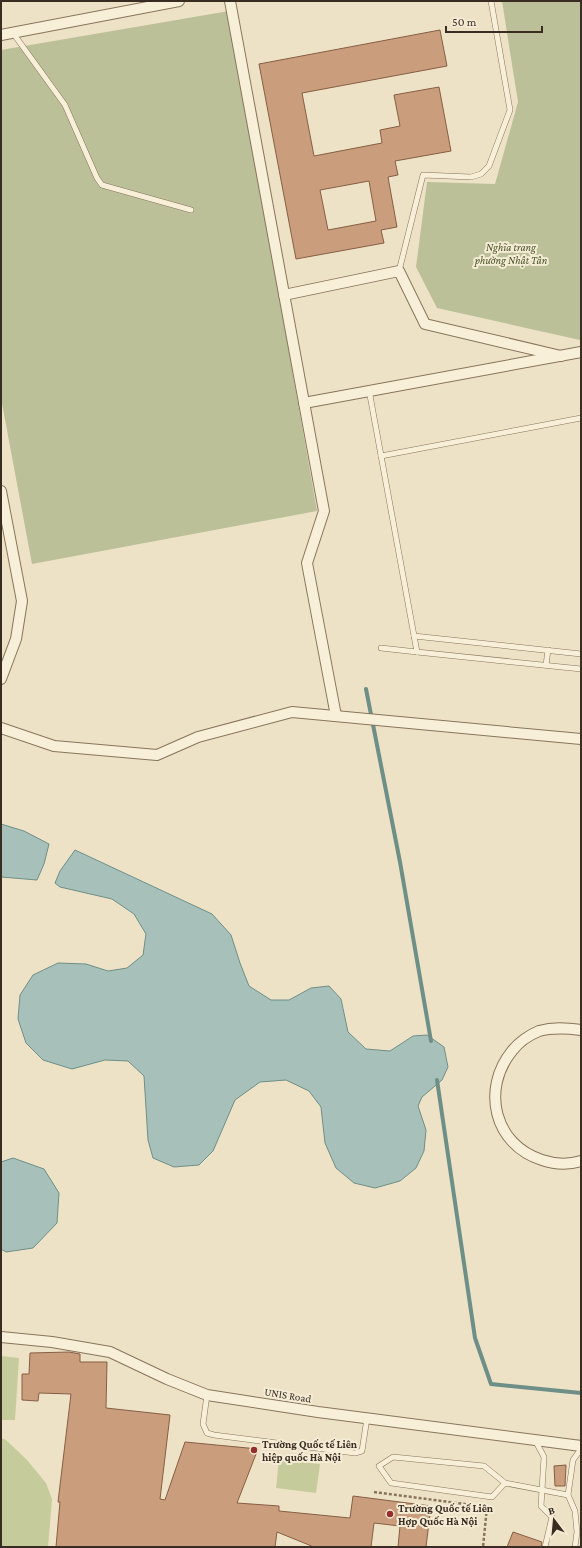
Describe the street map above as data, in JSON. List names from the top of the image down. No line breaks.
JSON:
{"streets":{"street":["UNIS Road"]},"parks":["Nghĩa trang phường Nhật Tân"],"places":["Trường Quốc tế Liên hiệp quốc Hà Nội","Trường Quốc tế Liên Hợp Quốc Hà Nội"],"scale_bar":"50 m","north":"top"}
